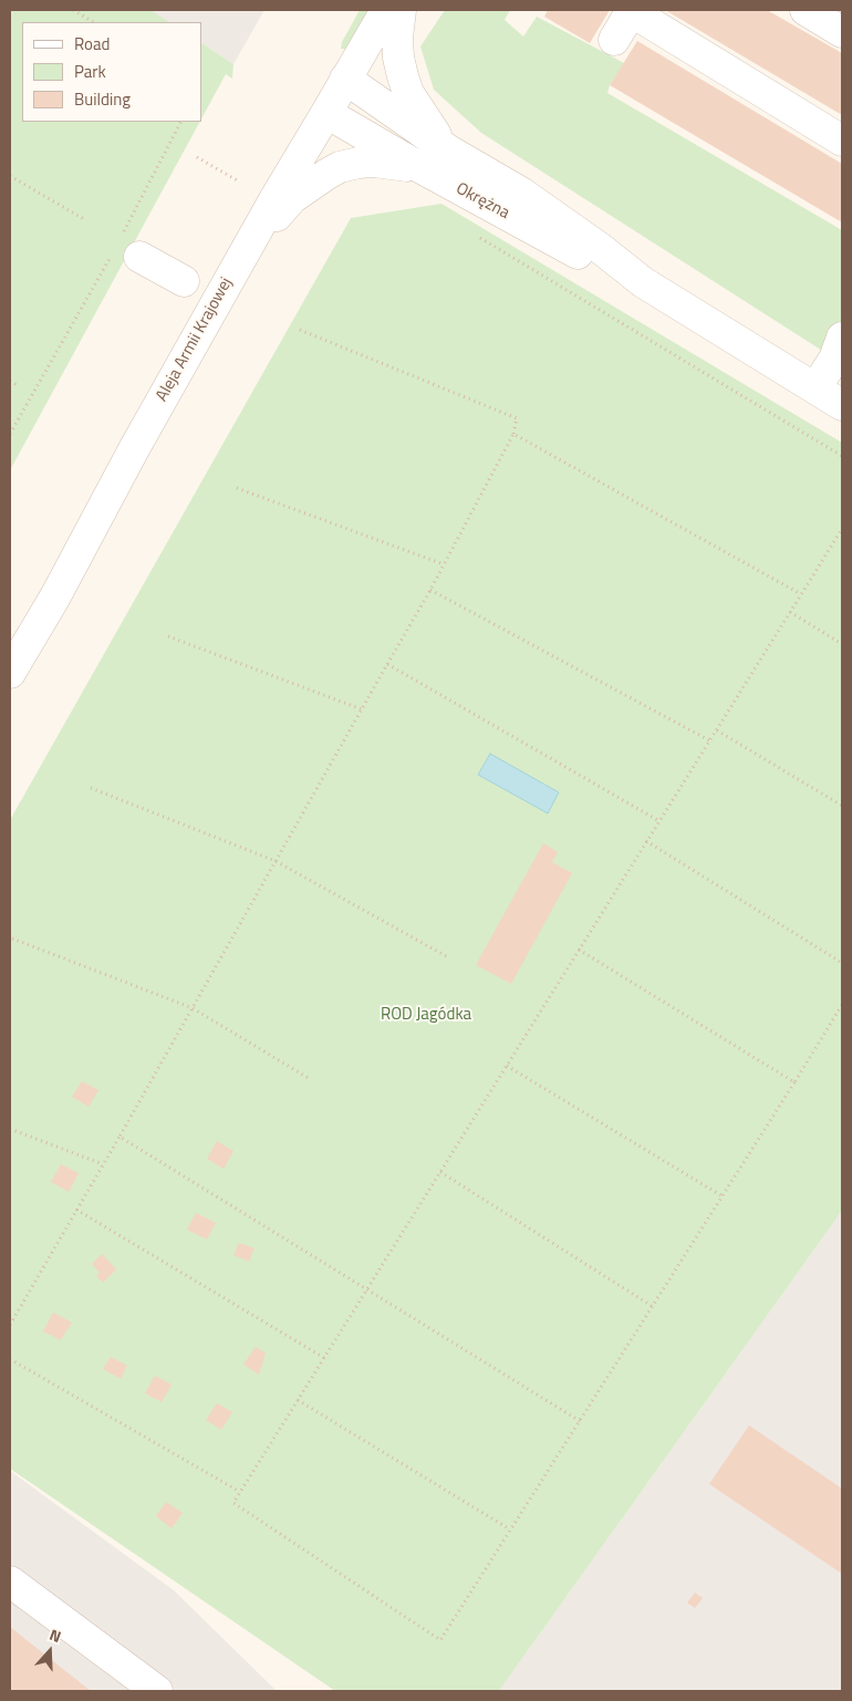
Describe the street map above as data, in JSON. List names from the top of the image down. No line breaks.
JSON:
{"streets":{"street":["Okrężna","Aleja Armii Krajowej"]},"crossings":[["Okrężna","Aleja Armii Krajowej"]],"parks":["ROD Jagódka"],"legend":["Road","Park","Building"],"north":"top"}
